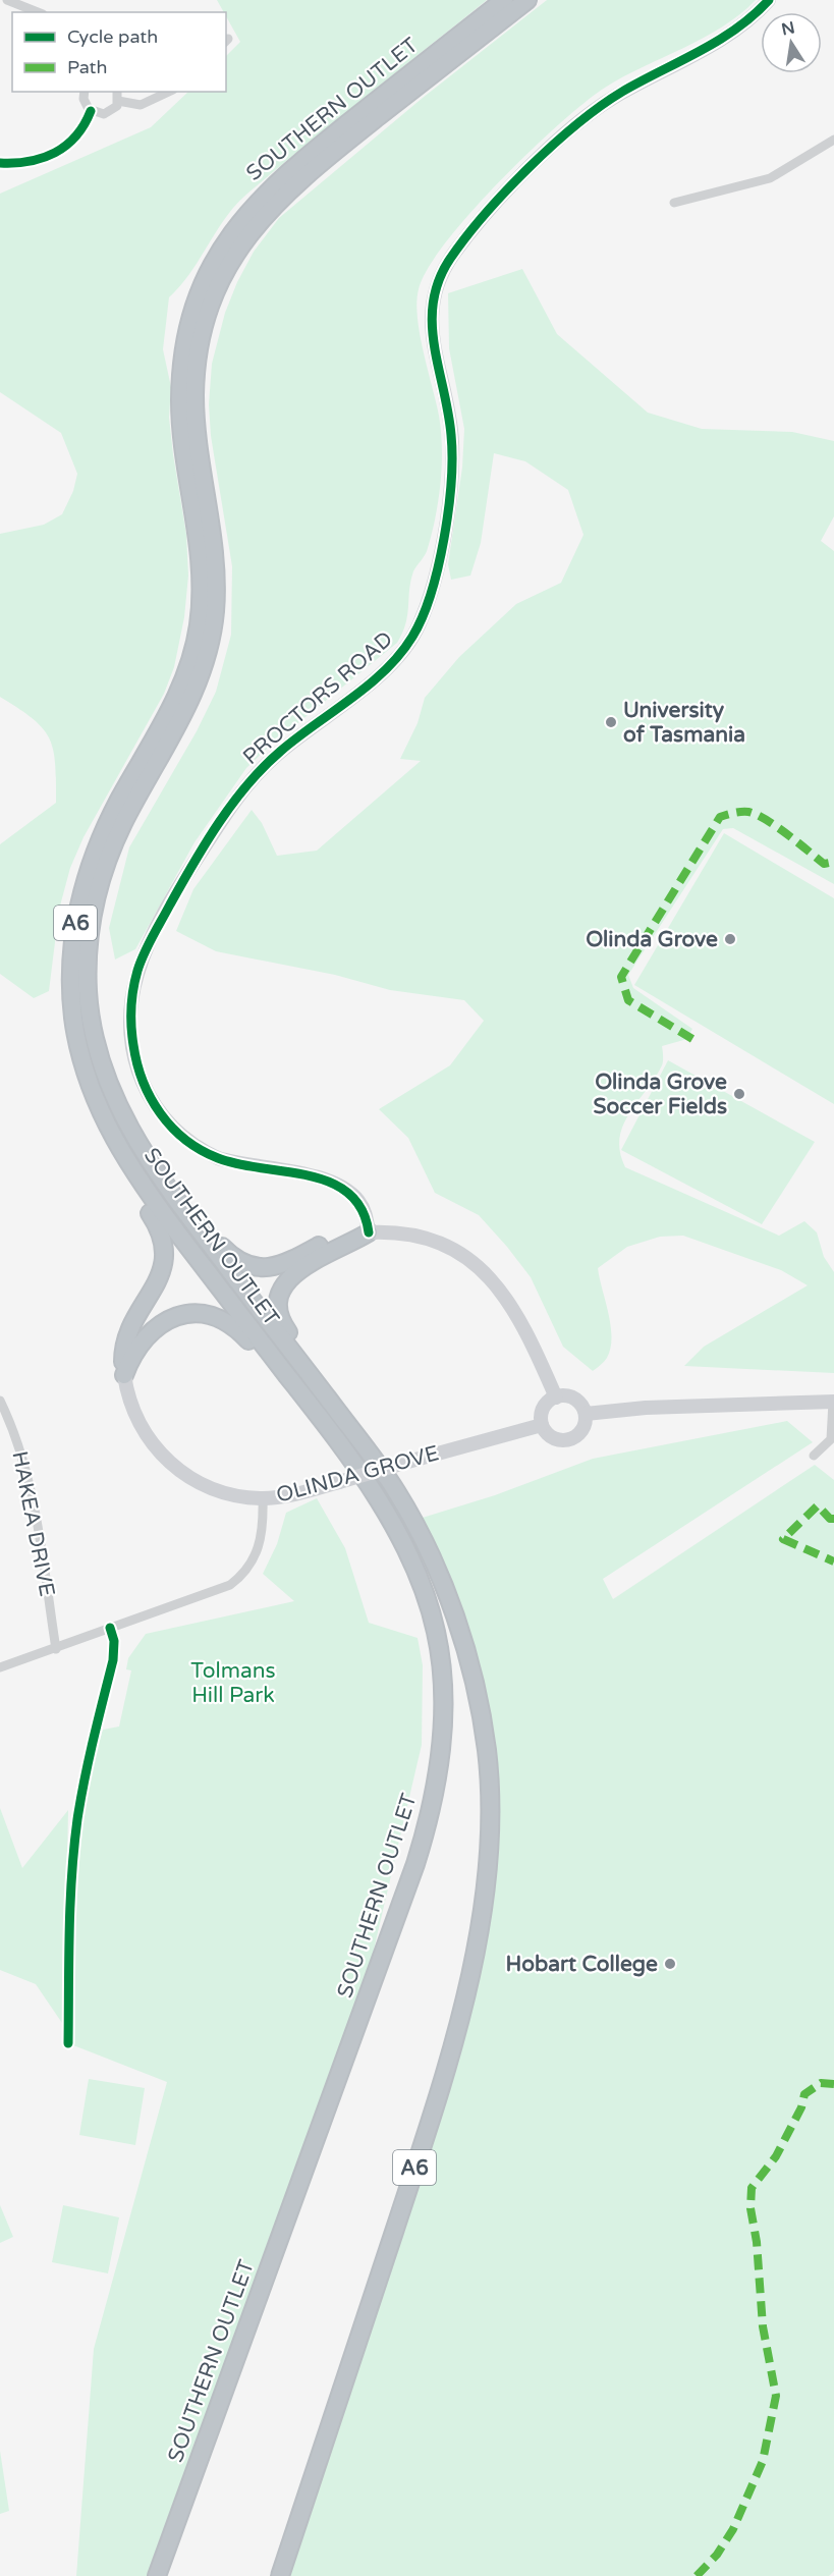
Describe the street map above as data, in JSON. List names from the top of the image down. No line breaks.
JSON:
{"streets":{"highway":["SOUTHERN OUTLET","A6"],"street":["PROCTORS ROAD","OLINDA GROVE","HAKEA DRIVE"]},"parks":["Tolmans Hill Park"],"places":["University of Tasmania","Olinda Grove","Olinda Grove Soccer Fields","Hobart College"],"legend":["Cycle path","Path"],"north":"top"}
